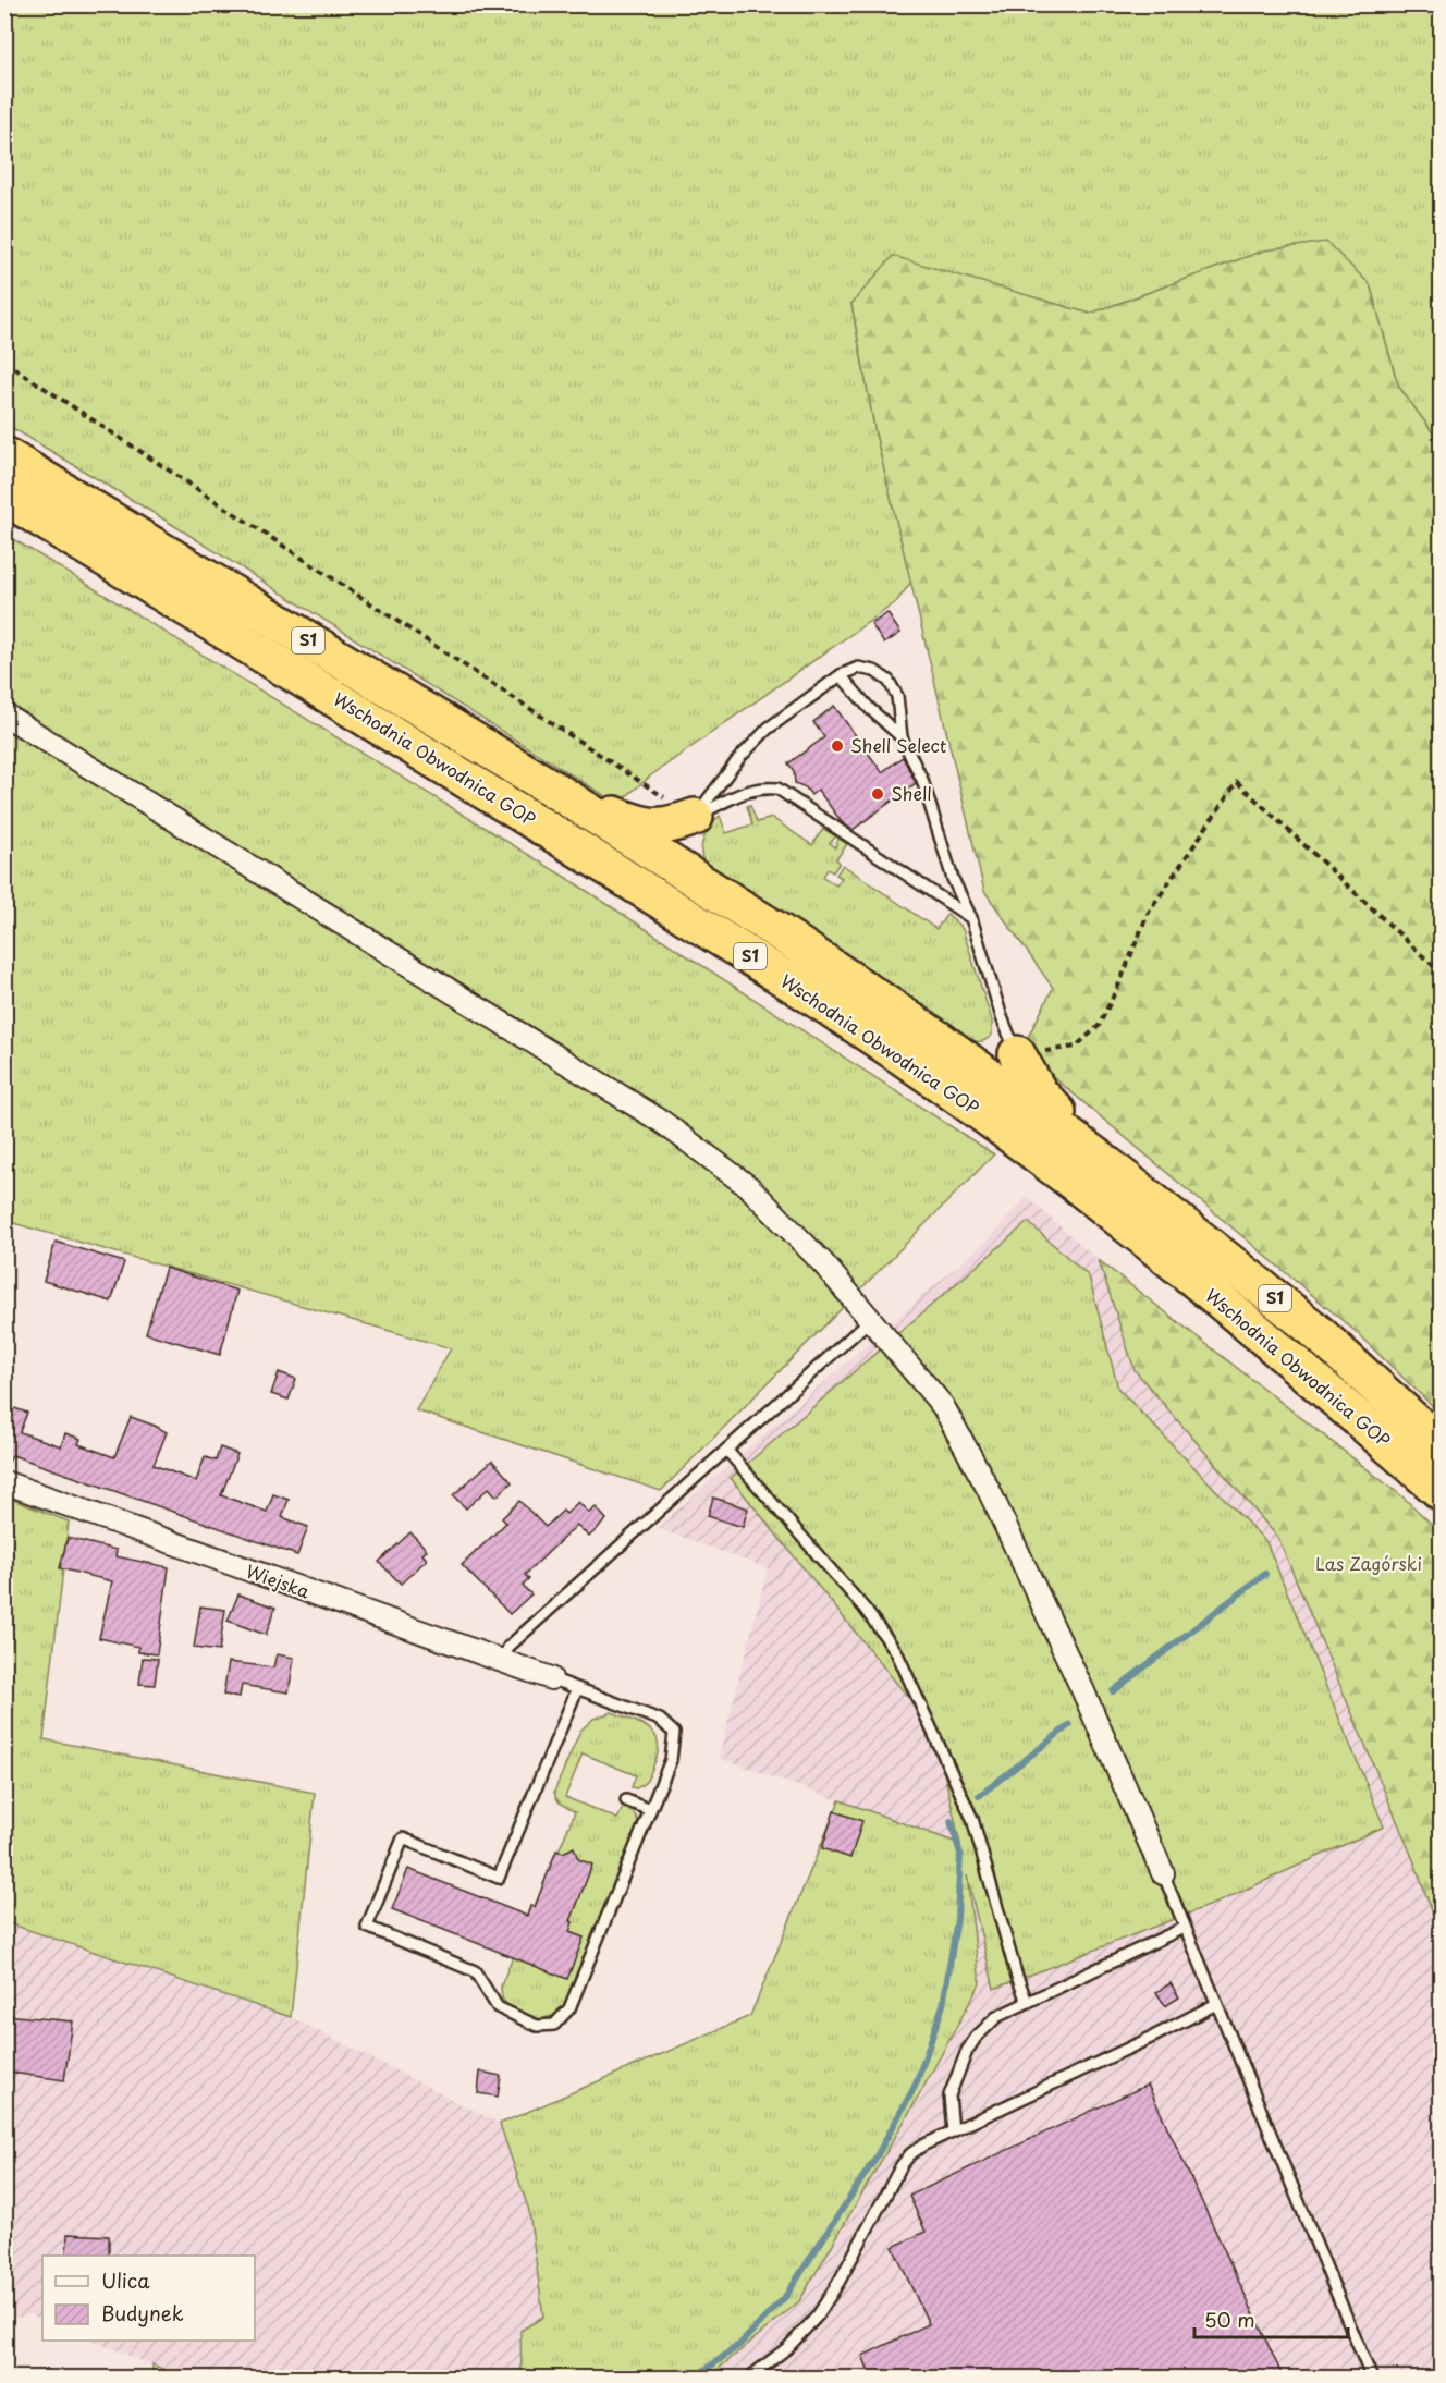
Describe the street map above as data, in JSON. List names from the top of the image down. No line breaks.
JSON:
{"streets":{"highway":["S1","Wschodnia Obwodnica GOP"],"street":["Wiejska"]},"parks":["Las Zagórski"],"places":["Shell Select","Shell"],"legend":["Ulica","Budynek"],"scale_bar":"50 m"}
